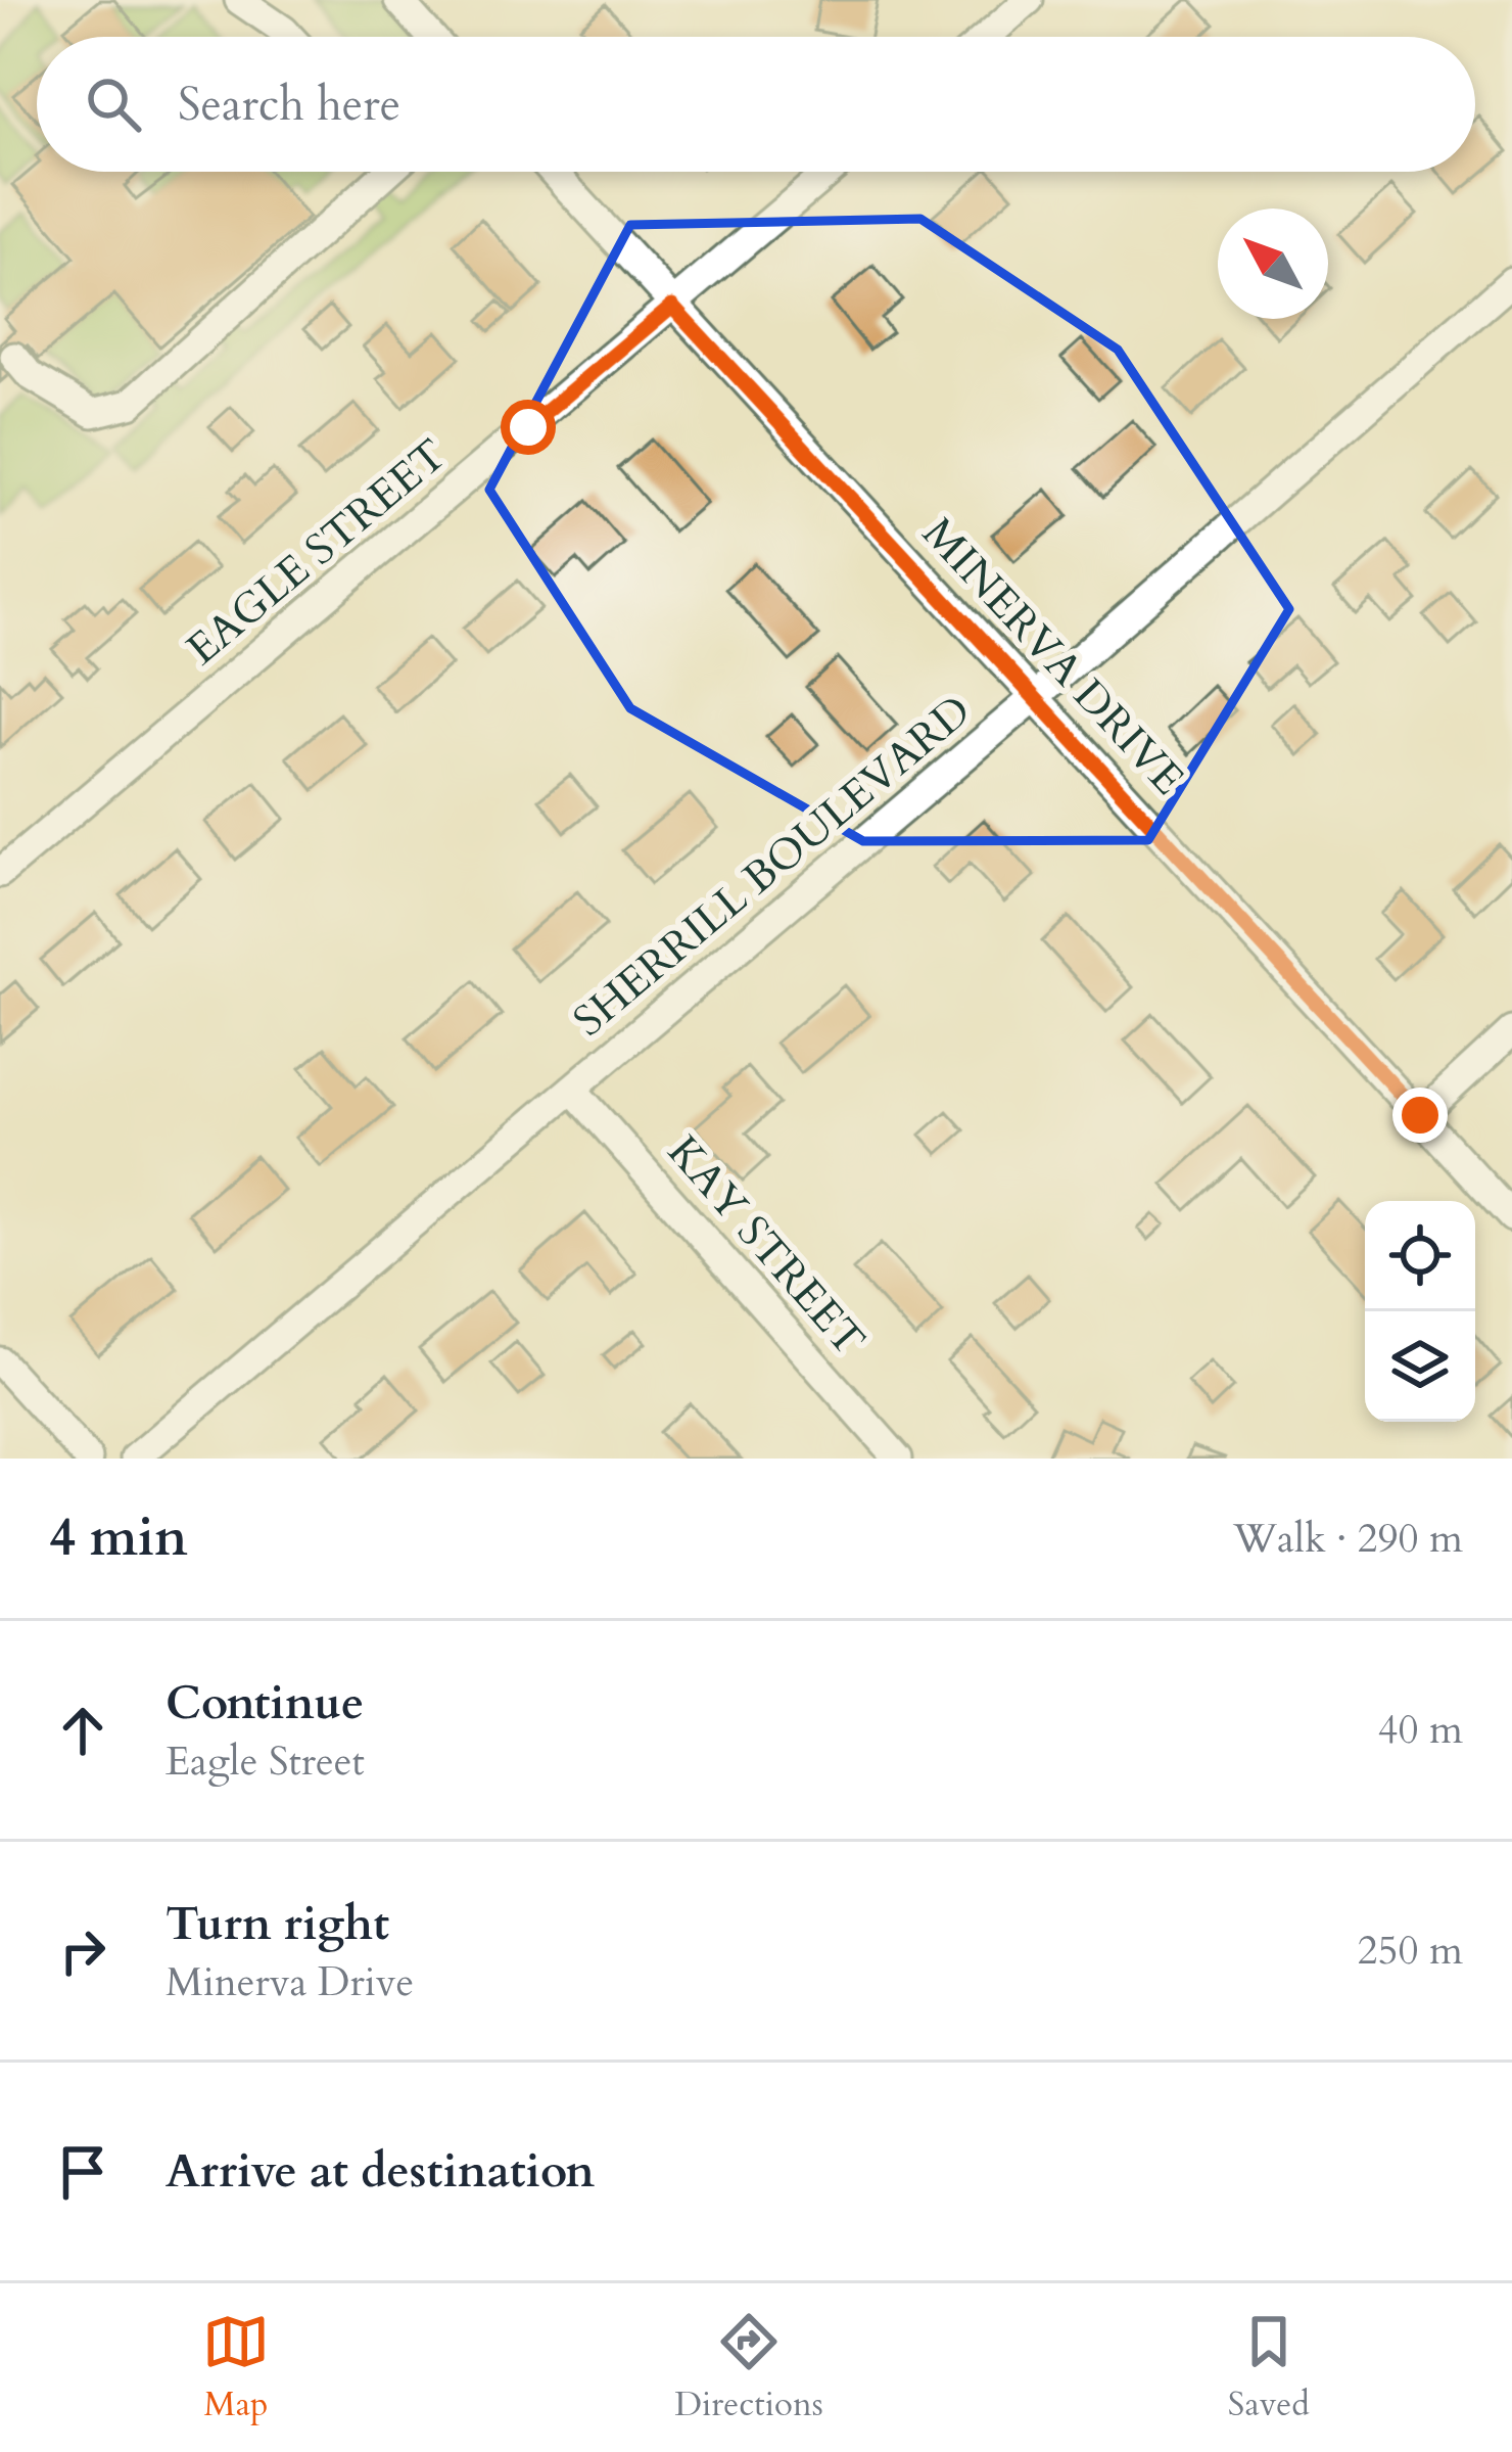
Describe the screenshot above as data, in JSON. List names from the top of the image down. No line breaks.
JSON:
{"streets":{"street":["EAGLE STREET","MINERVA DRIVE","SHERRILL BOULEVARD","KAY STREET"]},"crossings":[["EAGLE STREET","MINERVA DRIVE"],["MINERVA DRIVE","SHERRILL BOULEVARD"],["SHERRILL BOULEVARD","KAY STREET"]],"north":"top left","page":{"search":"Search here","heading":["4 min","Walk · 290 m"],"list":[["Continue","Eagle Street","40 m"],["Turn right","Minerva Drive","250 m"],"Arrive at destination"],"nav":["Map","Directions","Saved"]}}
